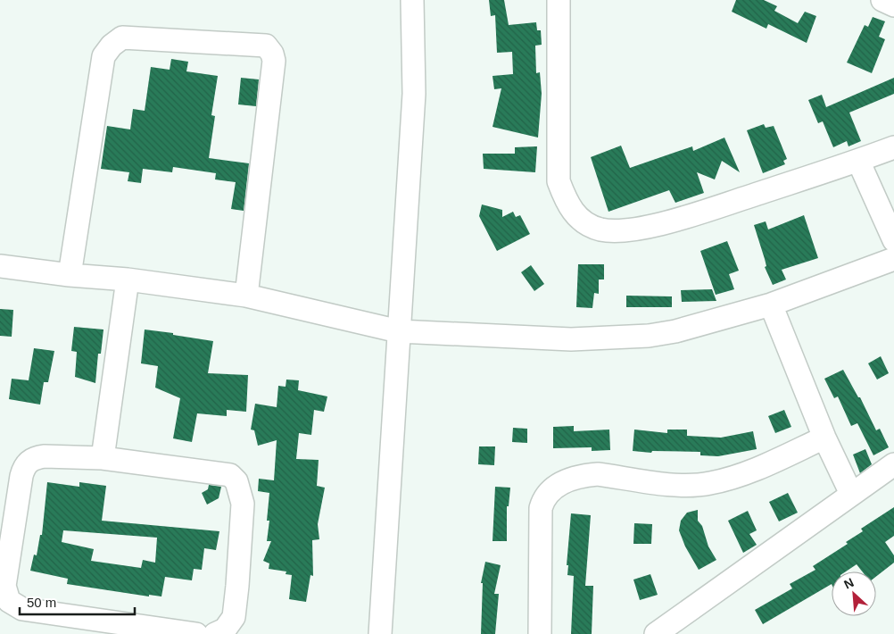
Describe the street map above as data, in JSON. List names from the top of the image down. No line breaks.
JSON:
{"scale_bar":"50 m","north":"top left"}
